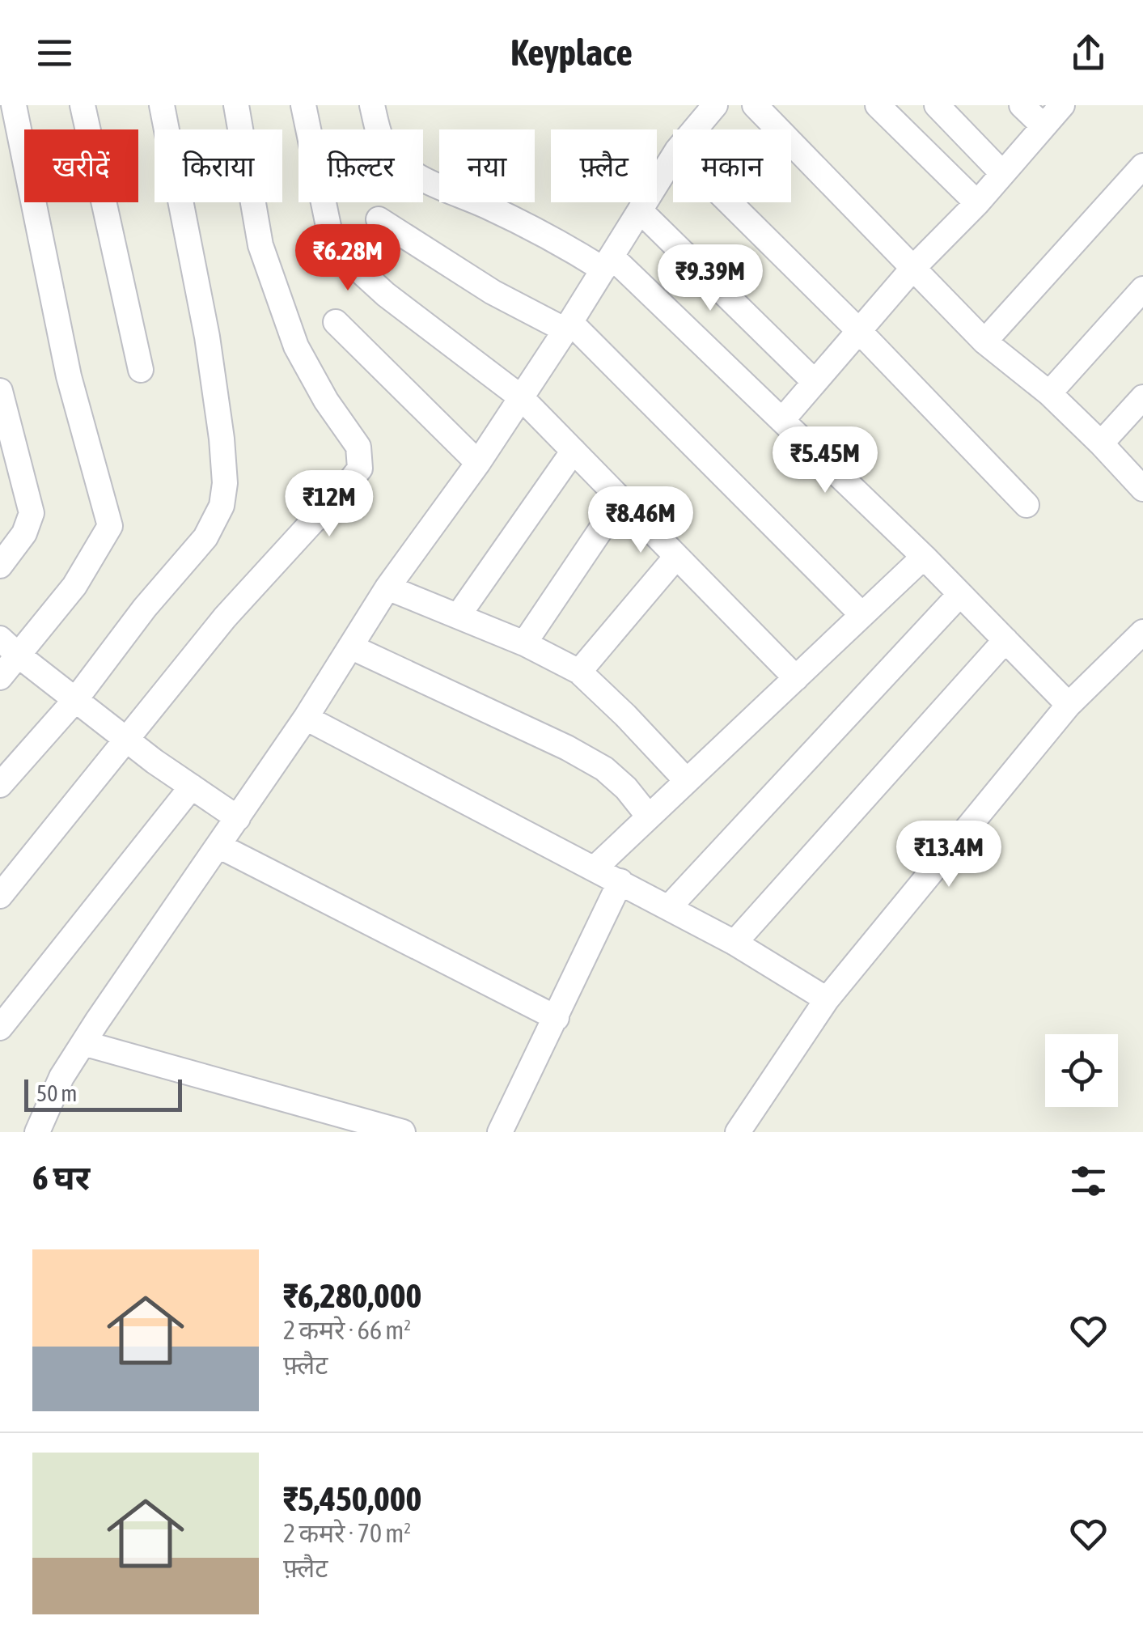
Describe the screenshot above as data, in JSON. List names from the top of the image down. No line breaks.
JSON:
{"scale_bar":"50 m","page":{"header":"Keyplace","chip":["खरीदें","किराया","फ़िल्टर","नया","फ़्लैट","मकान"],"price":["₹6.28M","₹9.39M","₹5.45M","₹12M","₹8.46M","₹13.4M"],"scale":"50 m","heading":"6 घर","list":[{"name":"₹6,280,000","note":"2 कमरे · 66 m² · फ़्लैट"},{"name":"₹5,450,000","note":"2 कमरे · 70 m² · फ़्लैट"}]}}
